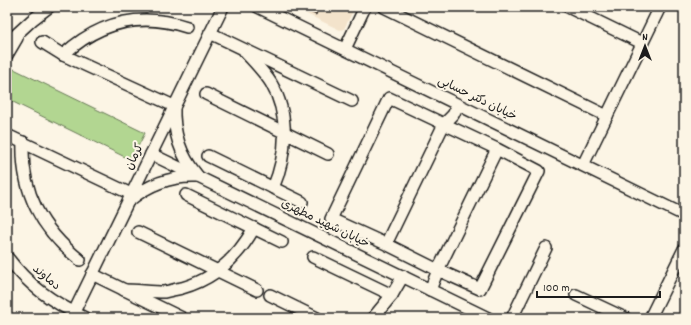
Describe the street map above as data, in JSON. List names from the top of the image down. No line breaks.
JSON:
{"streets":{"street":["خیابان دکتر حسابی","کرمان","خیابان شهید مطهری","دماوند"]},"crossings":[["کرمان","خیابان شهید مطهری"],["کرمان","دماوند"]],"scale_bar":"100 m","north":"top"}
